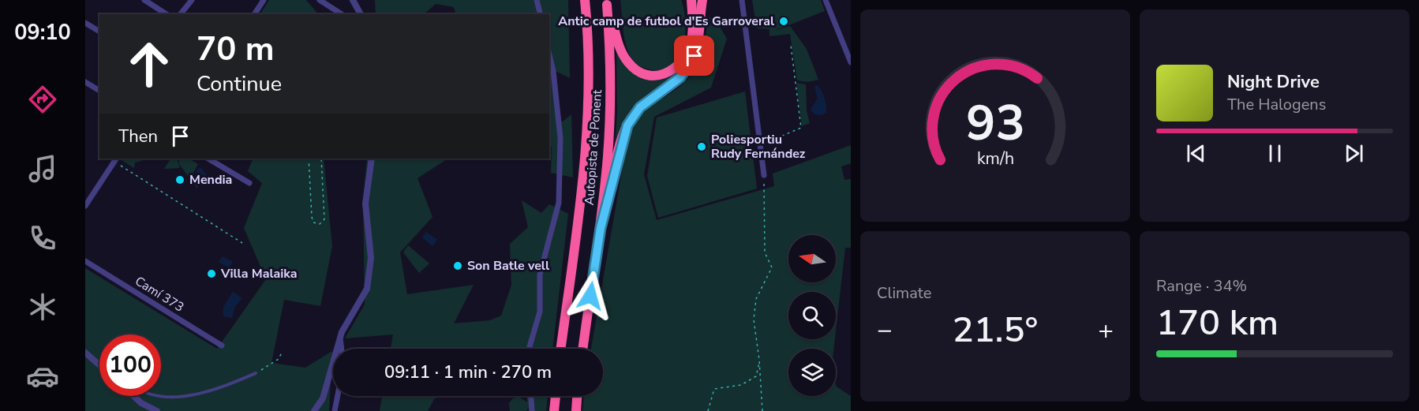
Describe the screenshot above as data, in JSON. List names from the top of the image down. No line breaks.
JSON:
{"streets":{"highway":["Autopista de Ponent"],"street":["Camí 373"]},"places":["Antic camp de futbol d'Es Garroveral","Poliesportiu Rudy Fernández","Mendia","Son Batle vell","Villa Malaika"],"north":"left","page":{"tabs":"09:10","turn":["70 m","Continue"],"song":["Night Drive","The Halogens"],"then":"Then","tile":["Climate",["Range · 34%","170 km"]],"heat":["−","21.5°","+"],"limit":"100","trip":"09:11 · 1 min · 270 m","gauge":["93","km/h"]}}
